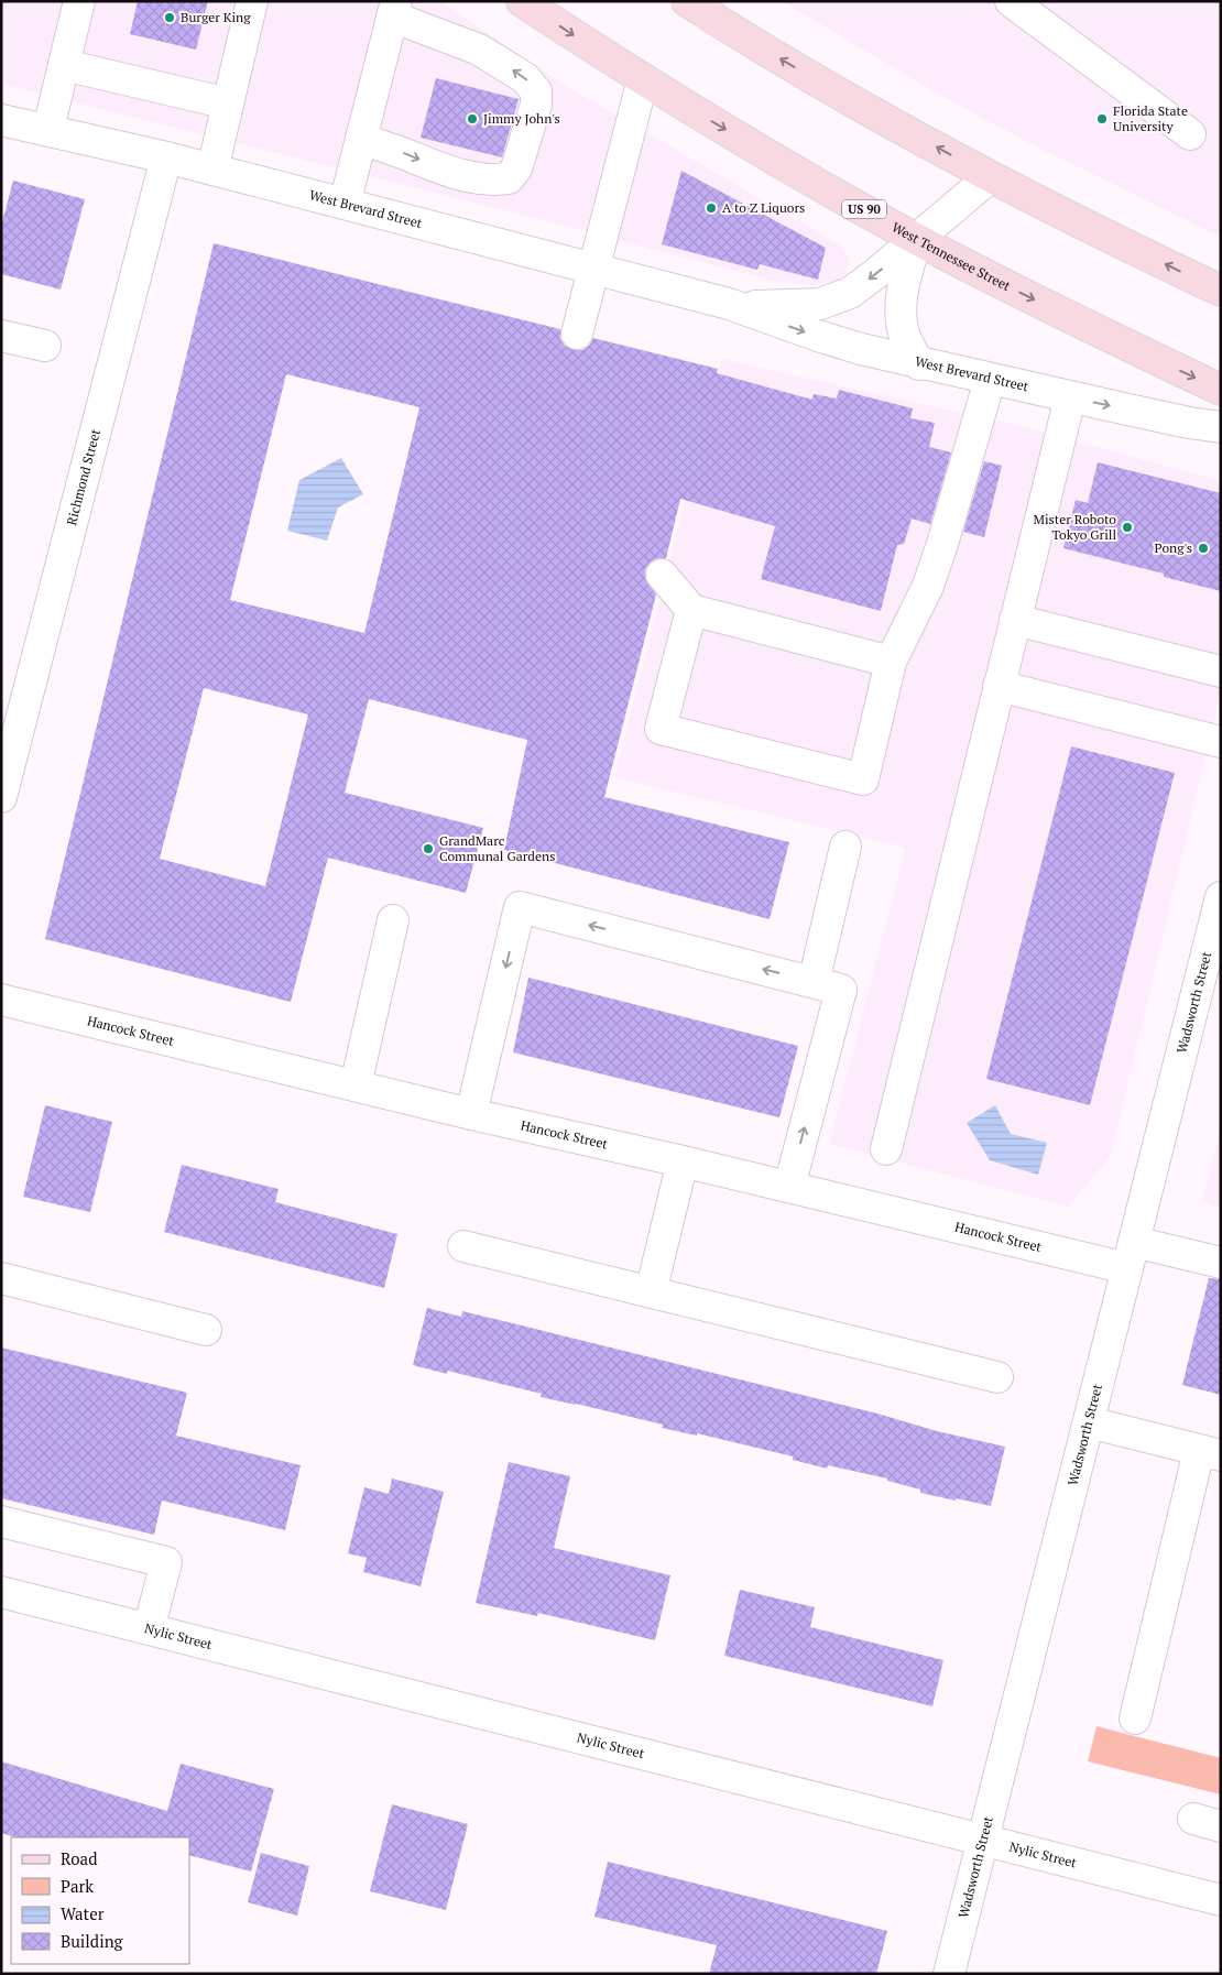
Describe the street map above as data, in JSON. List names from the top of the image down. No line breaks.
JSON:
{"streets":{"main road":["US 90","West Tennessee Street"],"street":["West Brevard Street","Richmond Street","Wadsworth Street","Hancock Street","Nylic Street"]},"crossings":[["West Brevard Street","West Tennessee Street"],["West Brevard Street","Richmond Street"],["Wadsworth Street","Hancock Street"],["Wadsworth Street","Nylic Street"]],"places":["Burger King","Jimmy John's","Florida State University","A to Z Liquors","Mister Roboto Tokyo Grill","Pong's","GrandMarc Communal Gardens"],"legend":["Road","Park","Water","Building"]}
